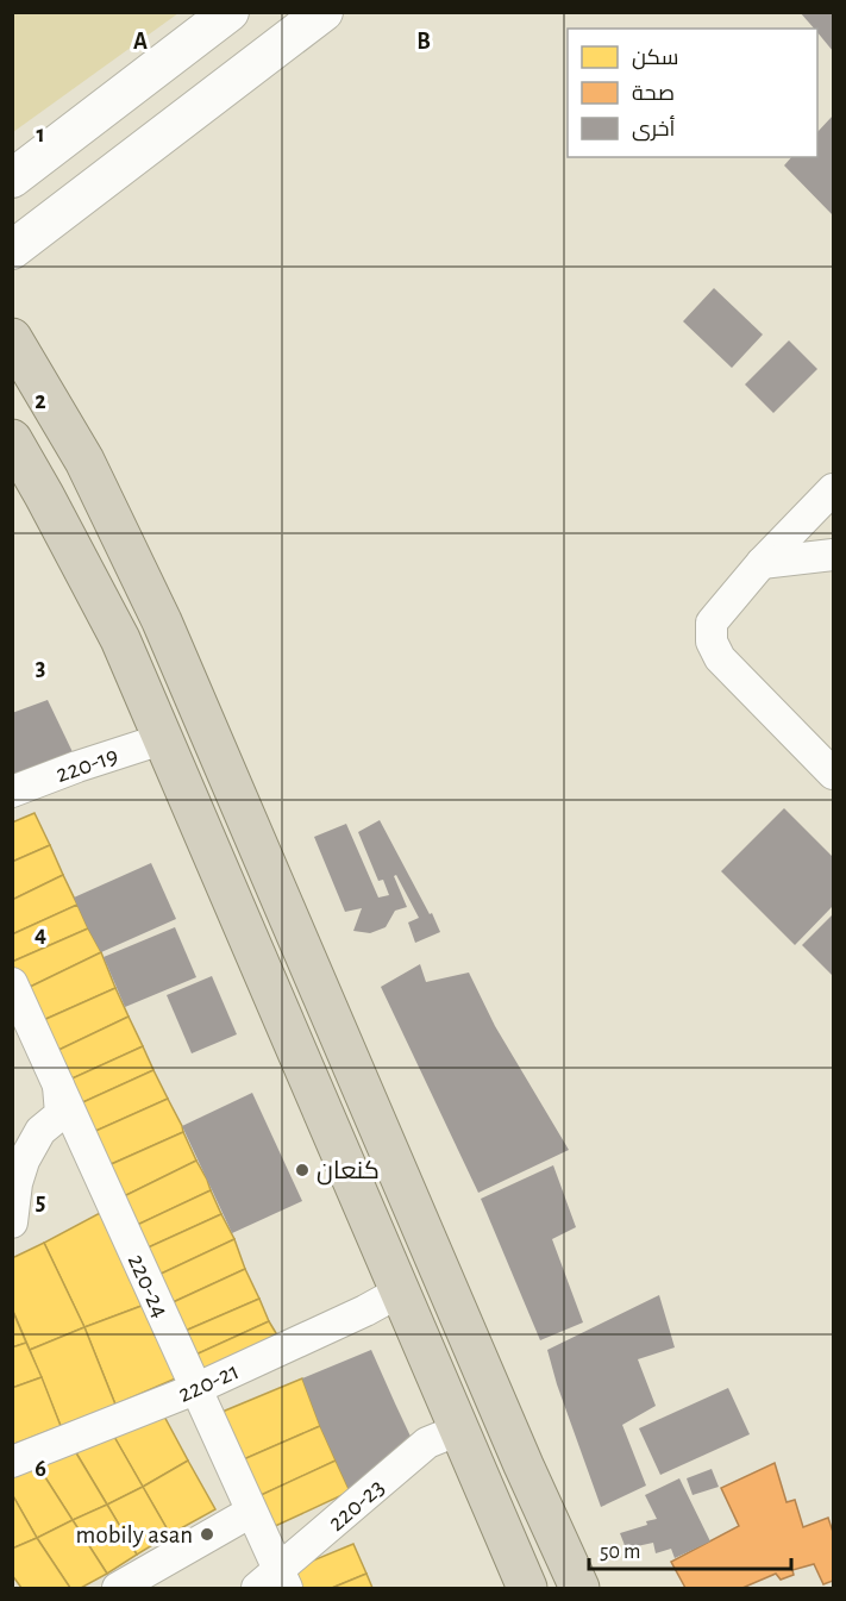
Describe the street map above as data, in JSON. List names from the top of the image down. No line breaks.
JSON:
{"streets":{"street":["220-19","220-24","220-21","220-23"]},"crossings":[["220-24","220-21"],["220-24","220-23"]],"places":["كنعان","mobily asan"],"legend":["سكن","صحة","أخرى"],"scale_bar":"50 m","grid":{"columns":["A","B"],"rows":["1","2","3","4","5","6"]}}
